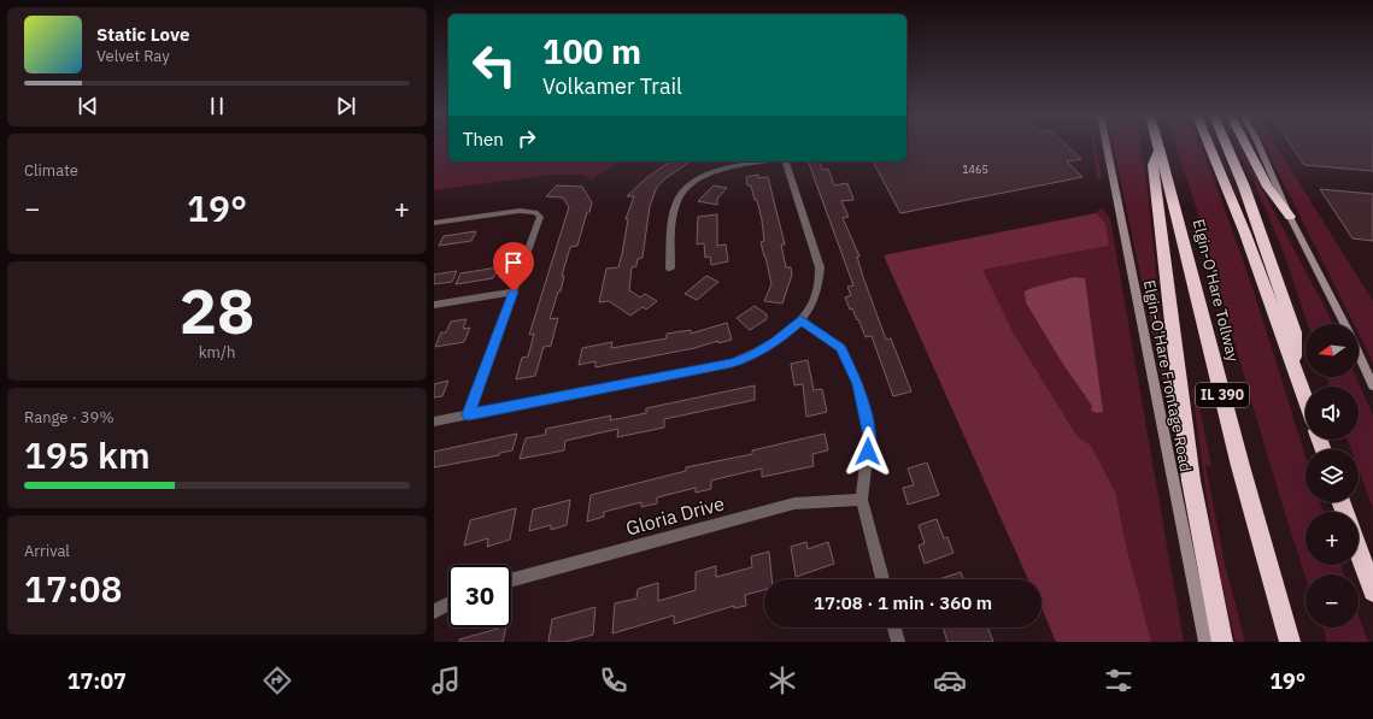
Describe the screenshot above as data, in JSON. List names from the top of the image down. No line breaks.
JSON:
{"streets":{"highway":["Elgin-O'Hare Tollway","IL 390"],"main road":["Elgin-O'Hare Frontage Road"],"street":["Gloria Drive"]},"house_numbers":["1465"],"north":"left","page":{"turn":["100 m","Volkamer Trail"],"song":["Static Love","Velvet Ray"],"then":"Then","tile":["Climate",["28","km/h"],["Range · 39%","195 km"],["Arrival","17:08"]],"heat":["−","19°","+"],"map_buttons":["+","−"],"limit":"30","trip":"17:08 · 1 min · 360 m","tabs":["17:07","19°"]}}
